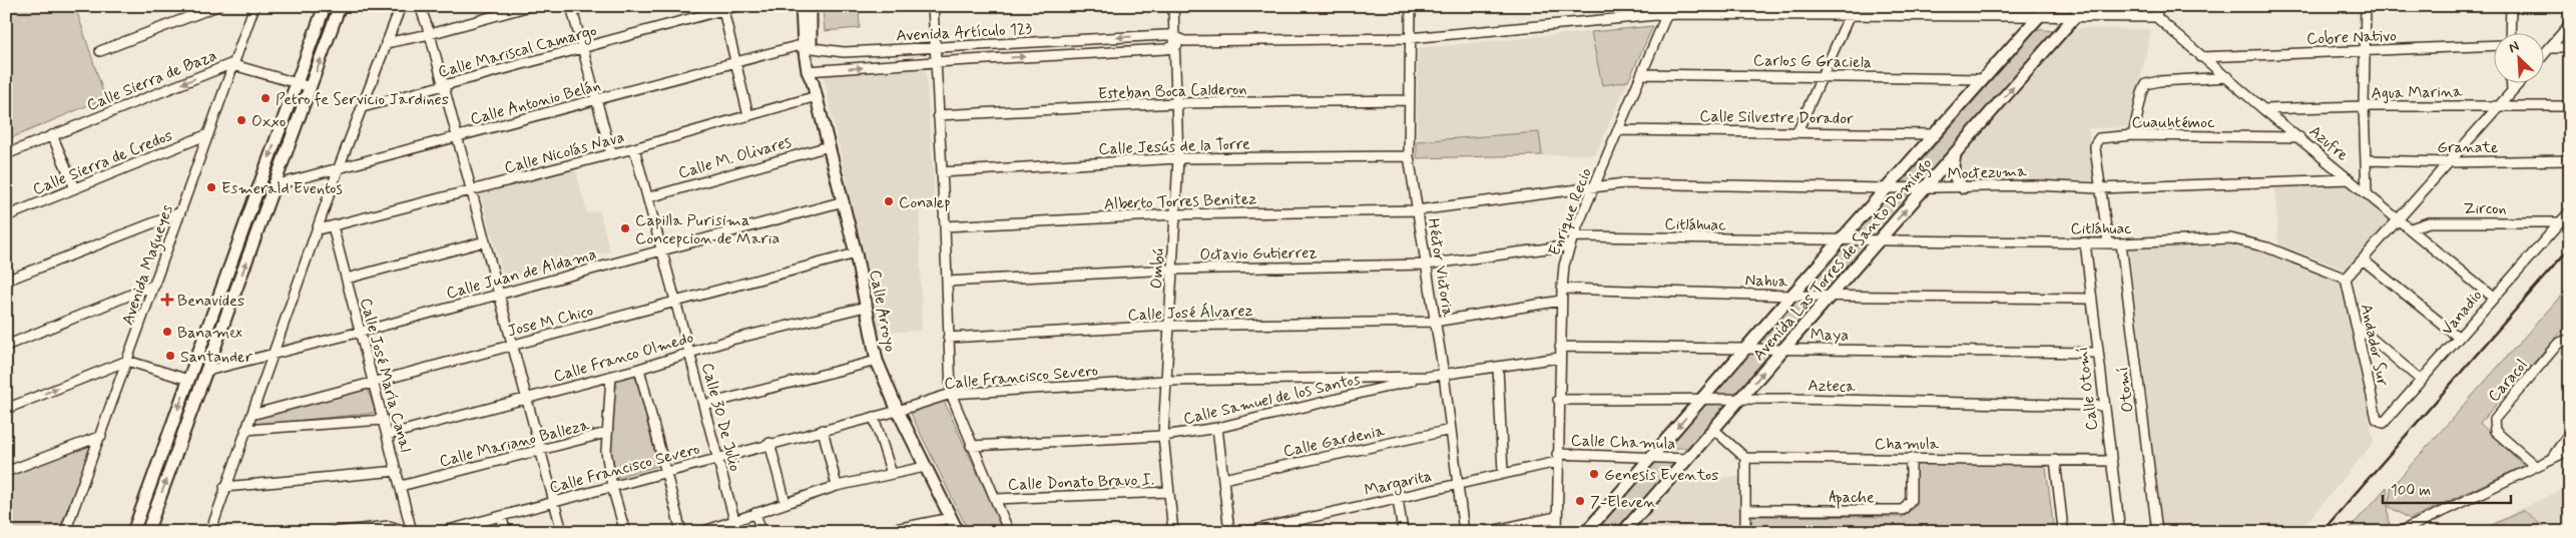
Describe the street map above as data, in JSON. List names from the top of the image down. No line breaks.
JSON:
{"streets":{"street":["Avenida Artículo 123","Cobre Nativo","Calle Mariscal Camargo","Carlos G Graciela","Calle Sierra de Baza","Esteban Boca Calderon","Agua Marina","Calle Antonio Belán","Calle Silvestre Dorador","Cuauhtémoc","Azufre","Calle Jesús de la Torre","Granate","Calle Nicolás Nava","Calle M. Olivares","Calle Sierra de Credos","Moctezuma","Alberto Torres Benitez","Zircon","Enrique Recio","Citláhuac","Octavio Gutierrez","Avenida Las Torres de Santo Domingo","Avenida Magueyes","Héctor Victoria","Ombú","Calle Juan de Aldama","Nahua","Calle Arroyo","Calle José Álvarez","Vanadio","Jose M Chico","Maya","Andador Sur","Calle Franco Olmedo","Calle José María Canal","Calle Francisco Severo","Caracol","Azteca","Calle Otomí","Otomí","Calle Samuel de los Santos","Calle 30 De Julio","Calle Gardenia","Calle Chamula","Calle Mariano Balleza","Chamula","Calle Donato Bravo I.","Margarita","Apache"]},"crossings":[["Avenida Artículo 123","Calle Antonio Belán"],["Avenida Artículo 123","Azufre"],["Avenida Artículo 123","Enrique Recio"],["Avenida Artículo 123","Avenida Las Torres de Santo Domingo"],["Avenida Artículo 123","Héctor Victoria"],["Avenida Artículo 123","Ombú"],["Avenida Artículo 123","Calle Arroyo"],["Cobre Nativo","Azufre"],["Carlos G Graciela","Enrique Recio"],["Carlos G Graciela","Avenida Las Torres de Santo Domingo"],["Calle Sierra de Baza","Avenida Magueyes"],["Esteban Boca Calderon","Héctor Victoria"],["Esteban Boca Calderon","Ombú"],["Agua Marina","Azufre"],["Calle Antonio Belán","Calle Arroyo"],["Calle Silvestre Dorador","Enrique Recio"],["Calle Silvestre Dorador","Avenida Las Torres de Santo Domingo"],["Cuauhtémoc","Azufre"],["Cuauhtémoc","Moctezuma"],["Azufre","Moctezuma"],["Azufre","Zircon"],["Azufre","Vanadio"],["Calle Jesús de la Torre","Héctor Victoria"],["Calle Jesús de la Torre","Ombú"],["Calle Nicolás Nava","Calle Arroyo"],["Calle Nicolás Nava","Calle José María Canal"],["Calle Nicolás Nava","Calle 30 De Julio"],["Calle M. Olivares","Calle Arroyo"],["Calle M. Olivares","Calle 30 De Julio"],["Calle Sierra de Credos","Avenida Magueyes"],["Moctezuma","Alberto Torres Benitez"],["Moctezuma","Enrique Recio"],["Moctezuma","Avenida Las Torres de Santo Domingo"],["Alberto Torres Benitez","Enrique Recio"],["Alberto Torres Benitez","Héctor Victoria"],["Alberto Torres Benitez","Ombú"],["Zircon","Vanadio"],["Enrique Recio","Citláhuac"],["Enrique Recio","Octavio Gutierrez"],["Enrique Recio","Nahua"],["Enrique Recio","Calle José Álvarez"],["Enrique Recio","Maya"],["Enrique Recio","Calle Francisco Severo"],["Enrique Recio","Azteca"],["Enrique Recio","Calle Chamula"],["Enrique Recio","Margarita"],["Citláhuac","Octavio Gutierrez"],["Citláhuac","Avenida Las Torres de Santo Domingo"],["Citláhuac","Andador Sur"],["Citláhuac","Calle Otomí"],["Citláhuac","Otomí"],["Octavio Gutierrez","Héctor Victoria"],["Octavio Gutierrez","Ombú"],["Avenida Las Torres de Santo Domingo","Nahua"],["Avenida Las Torres de Santo Domingo","Maya"],["Avenida Las Torres de Santo Domingo","Azteca"],["Avenida Las Torres de Santo Domingo","Calle Chamula"],["Héctor Victoria","Calle José Álvarez"],["Héctor Victoria","Calle Francisco Severo"],["Héctor Victoria","Calle Gardenia"],["Héctor Victoria","Margarita"],["Ombú","Calle José Álvarez"],["Ombú","Calle Francisco Severo"],["Ombú","Calle Samuel de los Santos"],["Ombú","Calle Donato Bravo I."],["Calle Juan de Aldama","Calle Arroyo"],["Calle Juan de Aldama","Calle José María Canal"],["Calle Juan de Aldama","Calle 30 De Julio"],["Nahua","Calle Otomí"],["Calle Arroyo","Jose M Chico"],["Calle Arroyo","Calle Franco Olmedo"],["Calle Arroyo","Calle Francisco Severo"],["Vanadio","Andador Sur"],["Jose M Chico","Calle José María Canal"],["Jose M Chico","Calle 30 De Julio"],["Maya","Calle Otomí"],["Calle Franco Olmedo","Calle José María Canal"],["Calle Franco Olmedo","Calle 30 De Julio"],["Calle José María Canal","Calle Mariano Balleza"],["Calle Francisco Severo","Calle Samuel de los Santos"],["Calle Francisco Severo","Calle 30 De Julio"],["Azteca","Calle Otomí"],["Calle Otomí","Chamula"],["Calle Chamula","Margarita"],["Chamula","Apache"]],"places":{"other":["Petro fe Servicio Jardines","Oxxo","Esmerald Eventos","Conalep","Capilla Purisima Concepcion de Maria","Banamex","Santander","Genesis Eventos","7-Eleven"],"health":["Benavides"]},"scale_bar":"100 m","north":"top left"}
